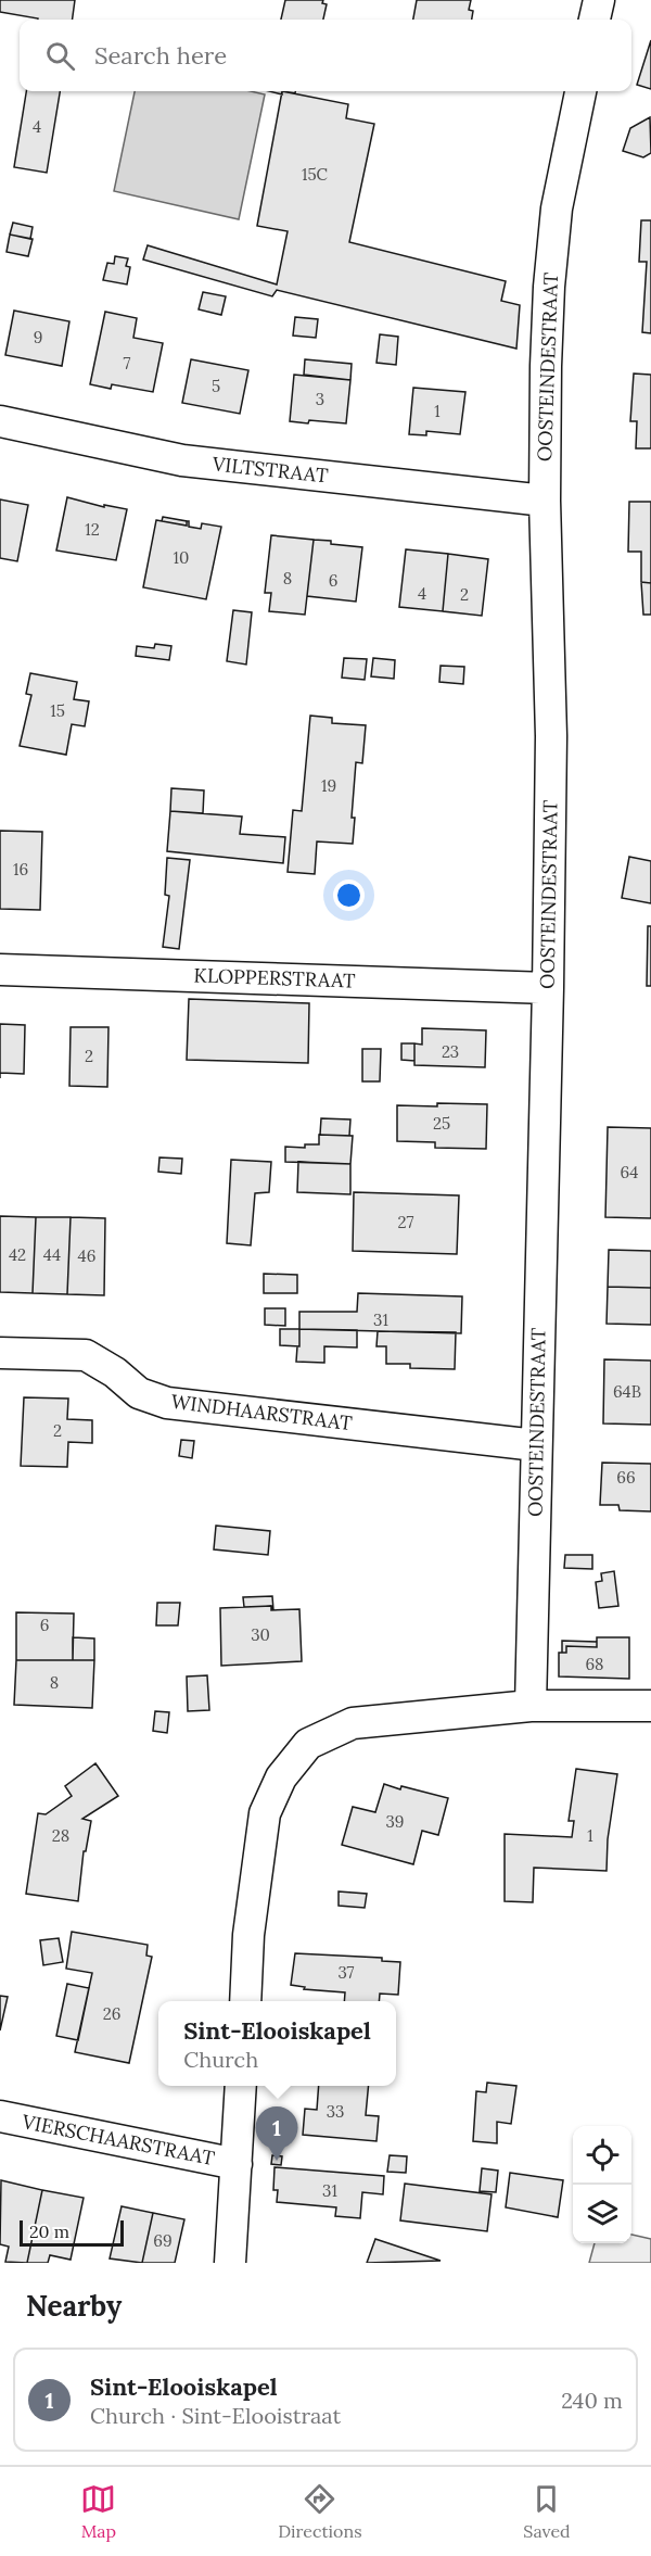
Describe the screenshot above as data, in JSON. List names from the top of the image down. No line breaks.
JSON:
{"streets":{"street":["OOSTEINDESTRAAT","VILTSTRAAT","KLOPPERSTRAAT","WINDHAARSTRAAT","VIERSCHAARSTRAAT"]},"crossings":[["OOSTEINDESTRAAT","VILTSTRAAT"],["OOSTEINDESTRAAT","KLOPPERSTRAAT"],["OOSTEINDESTRAAT","WINDHAARSTRAAT"]],"house_numbers":["4","15C","9","7","5","3","1","12","10","8","6","4","2","15","19","16","23","2","25","64","27","42","44","46","31","64B","2","66","6","30","68","8","39","28","1","37","26","33","31","69"],"scale_bar":"20 m","page":{"search":"Search here","popup":["Sint-Elooiskapel","Church"],"pins":"1","scale":"20 m","heading":"Nearby","list":[{"mark":"1","name":"Sint-Elooiskapel","note":"Church · Sint-Elooistraat","value":"240 m"}],"nav":["Map","Directions","Saved"]}}
